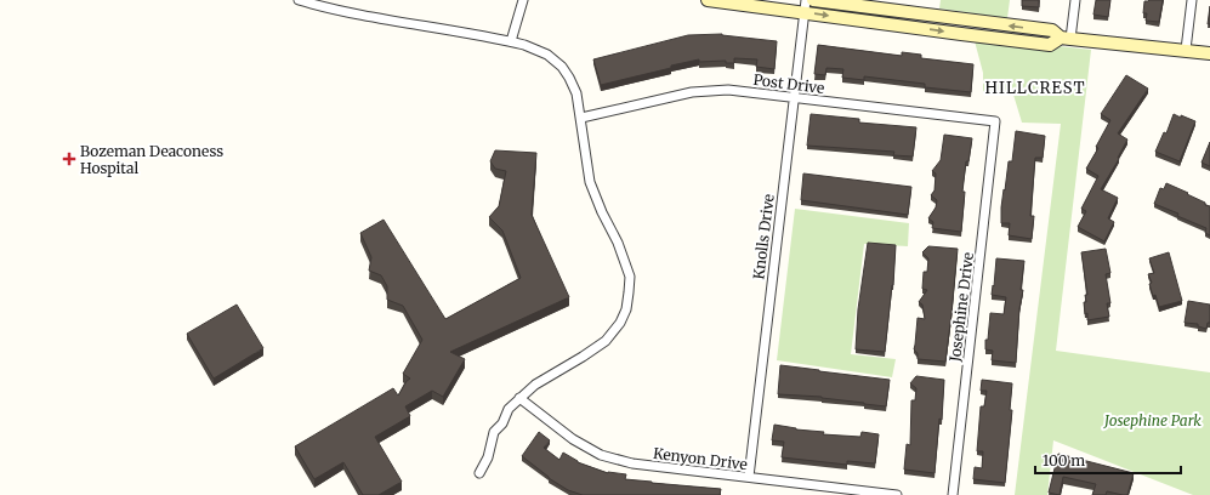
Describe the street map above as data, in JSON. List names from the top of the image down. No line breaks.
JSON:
{"streets":{"street":["Post Drive","Knolls Drive","Josephine Drive","Kenyon Drive"]},"crossings":[["Post Drive","Knolls Drive"],["Post Drive","Josephine Drive"],["Knolls Drive","Kenyon Drive"]],"districts":["HILLCREST"],"parks":["Josephine Park"],"places":{"health":["Bozeman Deaconess Hospital"]},"scale_bar":"100 m"}
